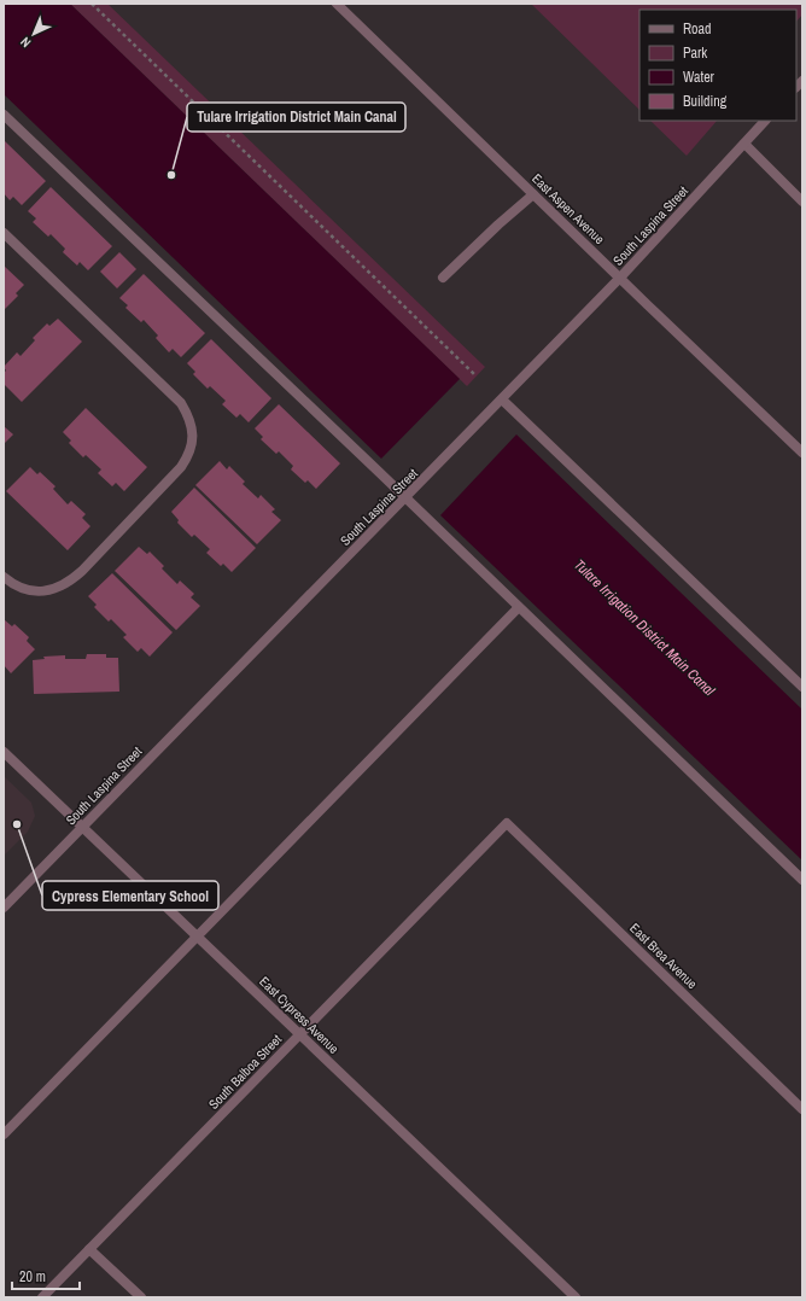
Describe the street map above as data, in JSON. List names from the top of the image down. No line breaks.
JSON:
{"streets":{"street":["East Aspen Avenue","South Laspina Street","East Brea Avenue","East Cypress Avenue","South Balboa Street"]},"crossings":[["East Aspen Avenue","South Laspina Street"],["South Laspina Street","East Cypress Avenue"],["East Brea Avenue","South Balboa Street"],["East Cypress Avenue","South Balboa Street"]],"water":["Tulare Irrigation District Main Canal"],"places":["Tulare Irrigation District Main Canal","Cypress Elementary School"],"legend":["Road","Park","Water","Building"],"scale_bar":"20 m","north":"bottom left"}
